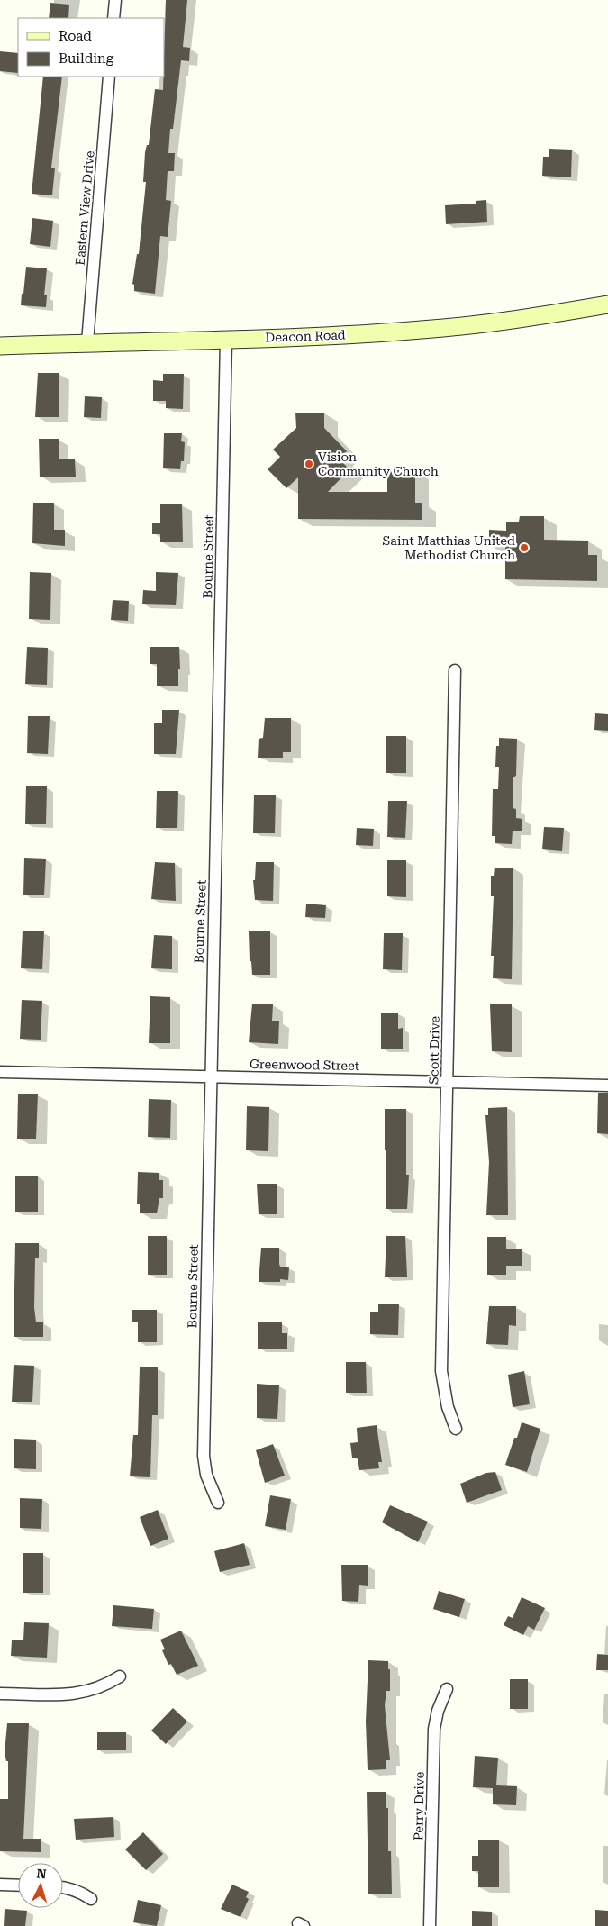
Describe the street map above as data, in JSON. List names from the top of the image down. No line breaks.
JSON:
{"streets":{"main road":["Deacon Road"],"street":["Eastern View Drive","Bourne Street","Scott Drive","Greenwood Street","Perry Drive"]},"crossings":[["Eastern View Drive","Deacon Road"],["Deacon Road","Bourne Street"],["Bourne Street","Greenwood Street"],["Scott Drive","Greenwood Street"]],"places":["Vision Community Church","Saint Matthias United Methodist Church"],"legend":["Road","Building"],"north":"top"}
